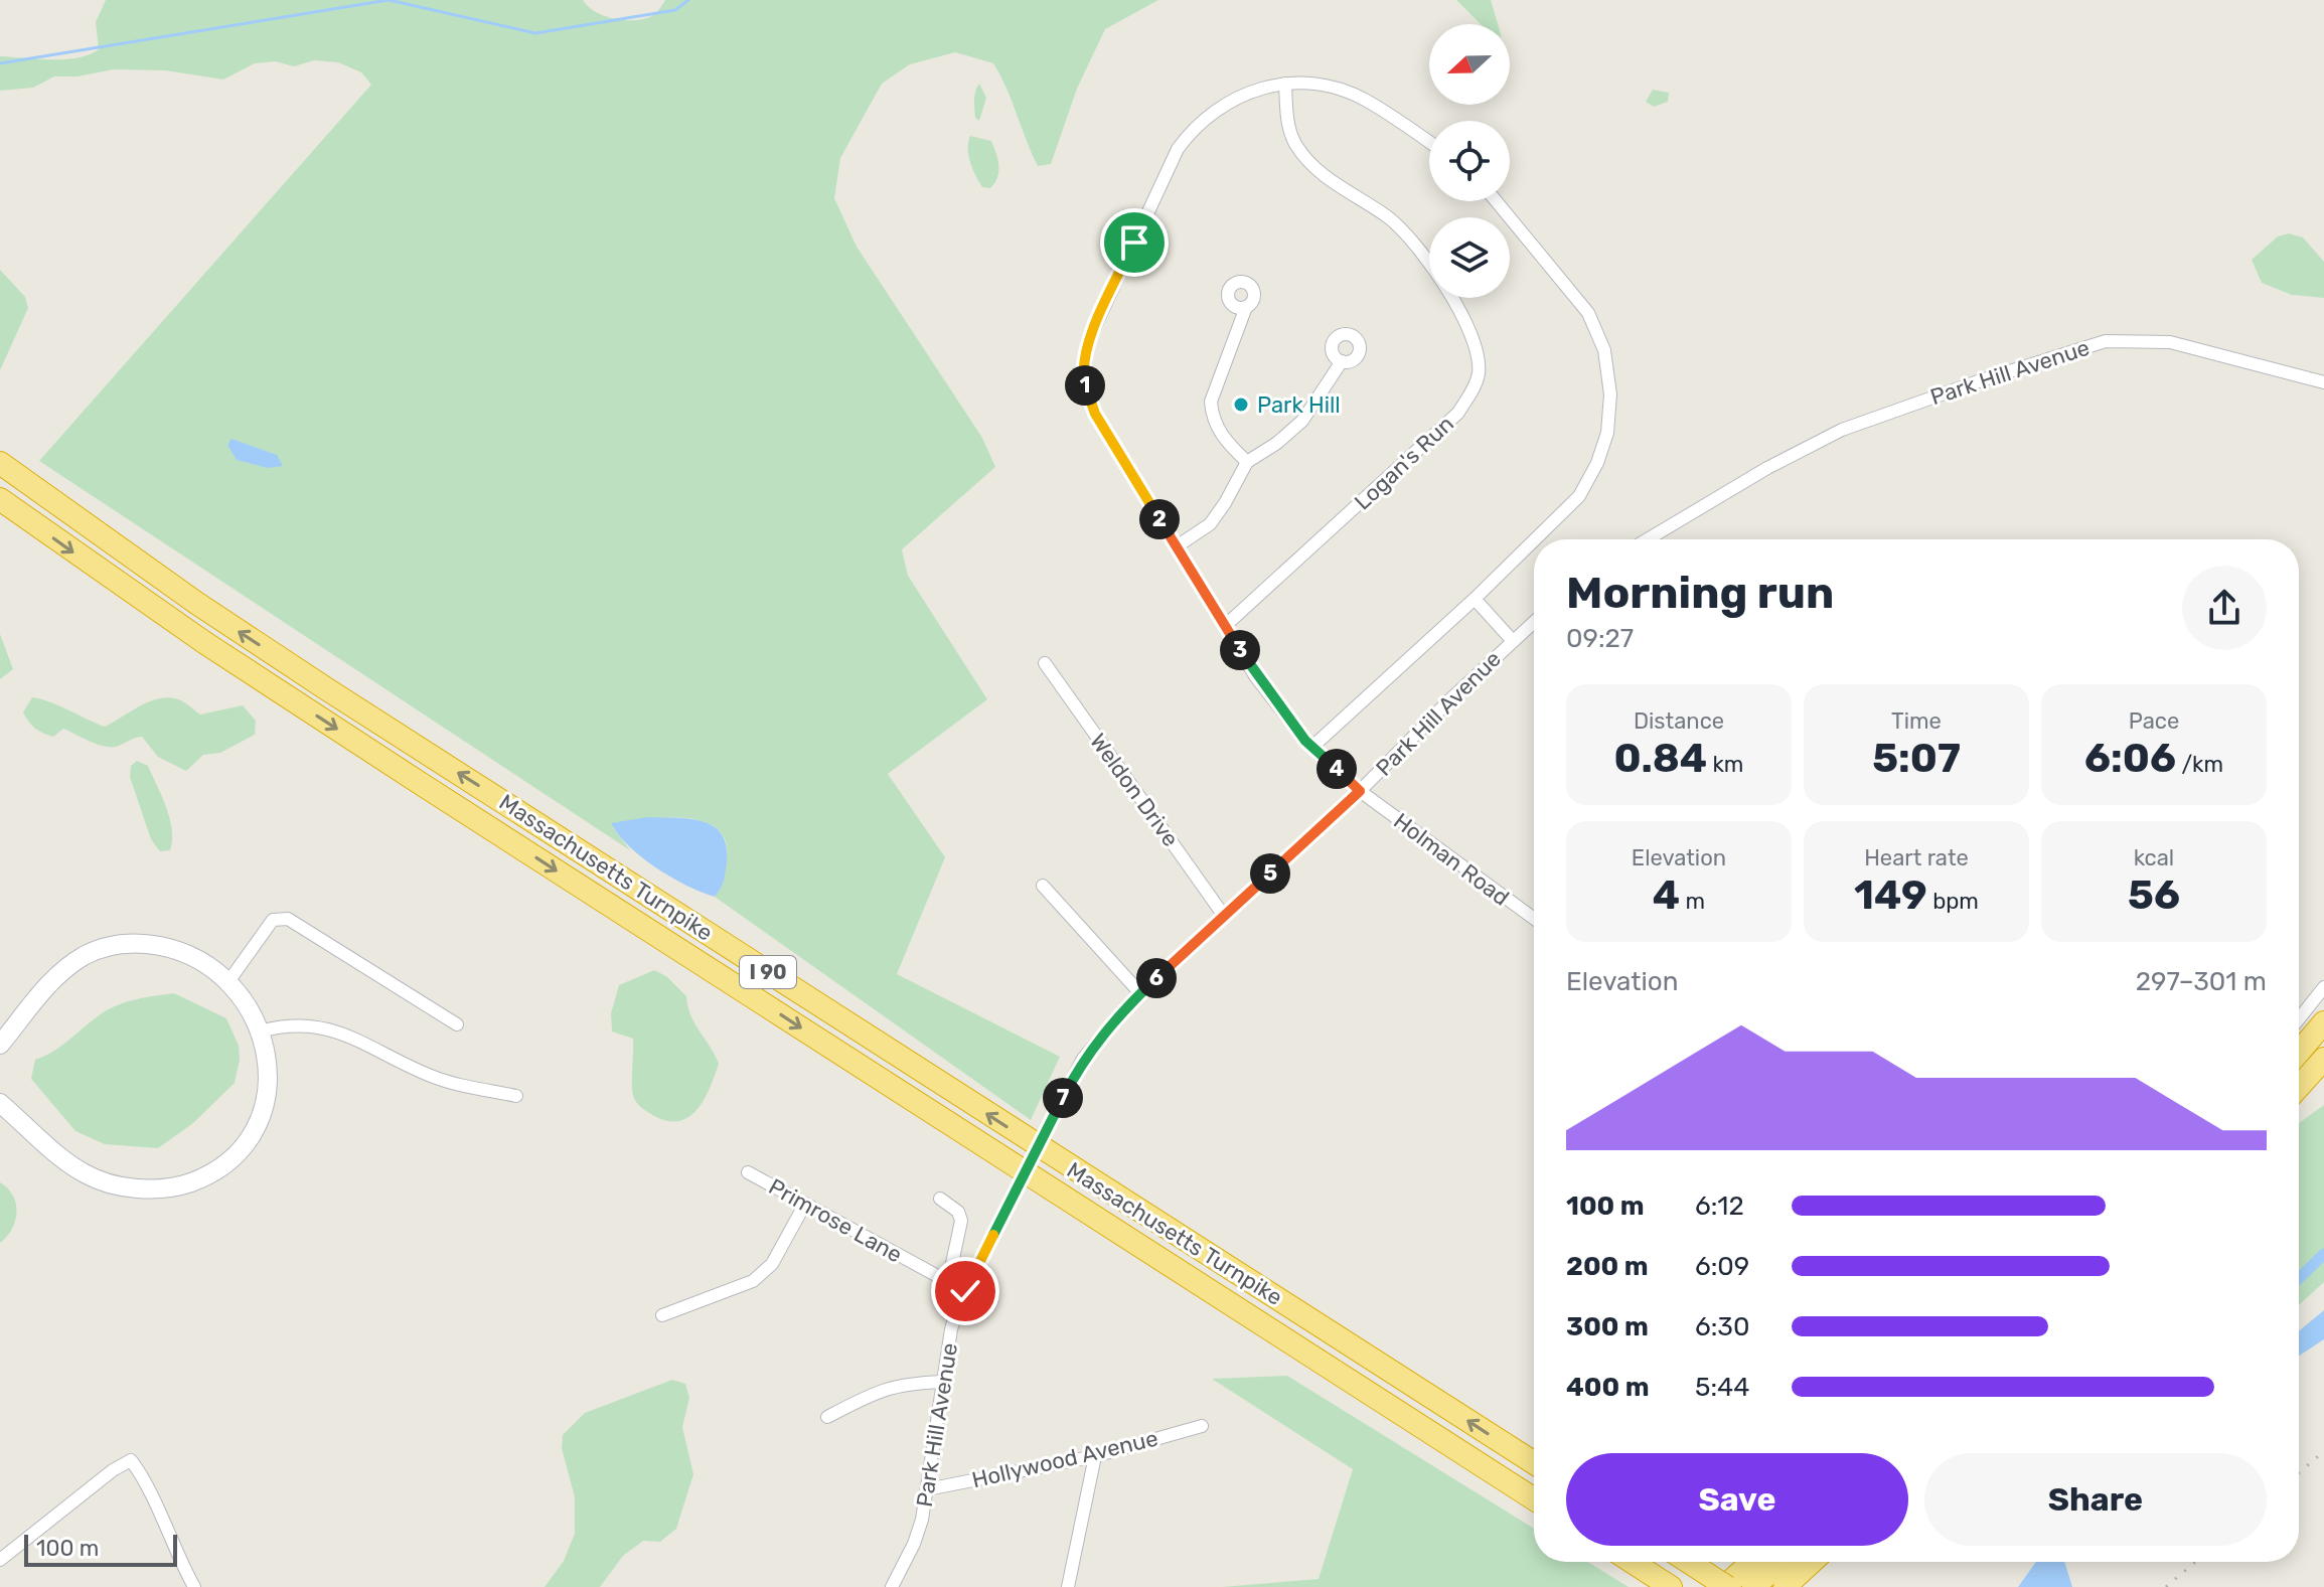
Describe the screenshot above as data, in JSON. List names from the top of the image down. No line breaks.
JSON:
{"streets":{"highway":["Massachusetts Turnpike","I 90"],"street":["Park Hill Avenue","Logan's Run","Weldon Drive","Holman Road","Primrose Lane","Hollywood Avenue"]},"crossings":[["Park Hill Avenue","Weldon Drive"],["Park Hill Avenue","Holman Road"],["Park Hill Avenue","Primrose Lane"],["Park Hill Avenue","Hollywood Avenue"],["Logan's Run","Holman Road"]],"places":["Park Hill"],"scale_bar":"100 m","north":"left","page":{"pins":["1","2","3","4","5","6","7"],"heading":["Morning run","09:27"],"stats":[["Distance","0.84 km"],["Time","5:07"],["Pace","6:06 /km"],["Elevation","4 m"],["Heart rate","149 bpm"],["kcal","56"]],"chart":["Elevation","297–301 m"],"list":[{"name":"100 m","note":"6:12"},{"name":"200 m","note":"6:09"},{"name":"300 m","note":"6:30"},{"name":"400 m","note":"5:44"}],"buttons":["Save","Share"],"scale":"100 m"}}
